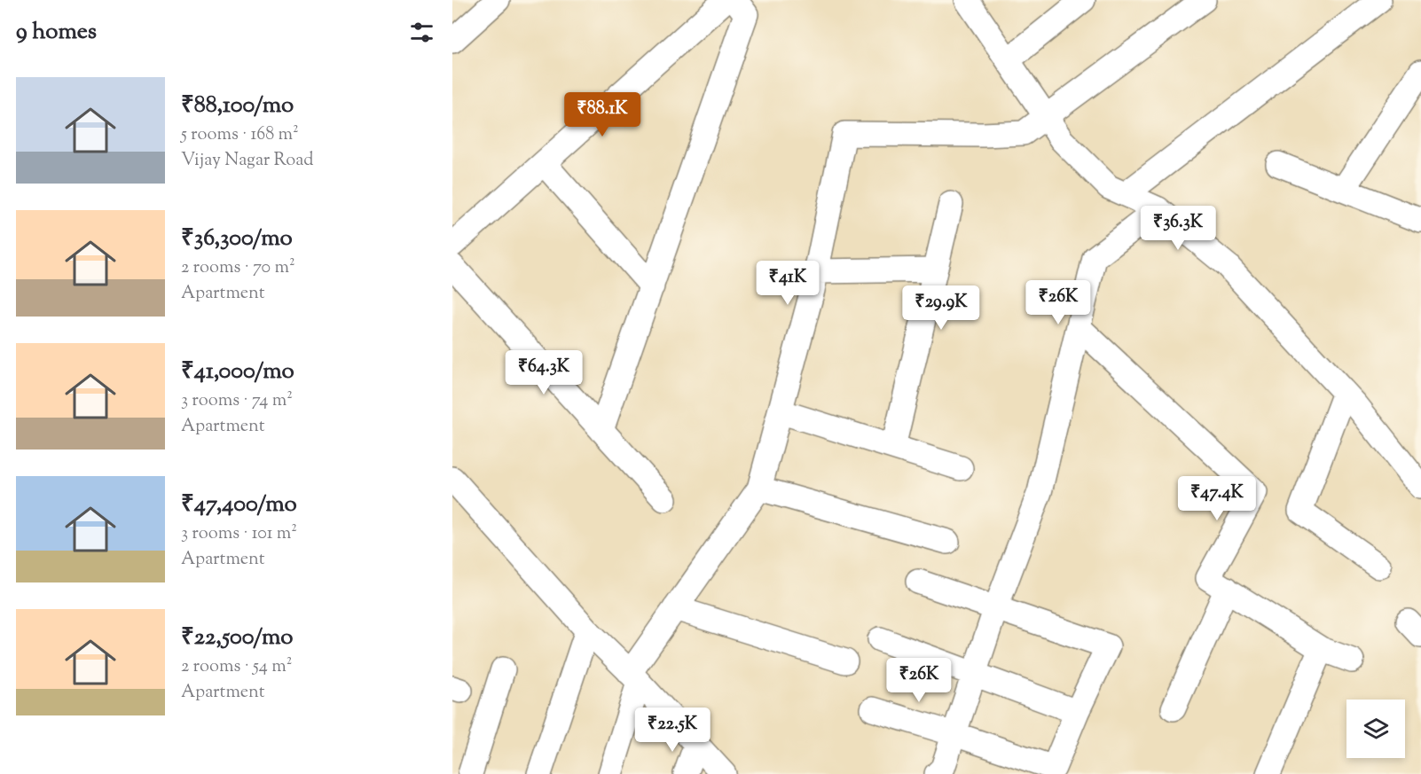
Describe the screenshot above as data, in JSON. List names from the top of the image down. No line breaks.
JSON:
{"page":{"heading":"9 homes","list":[{"name":"₹88,100/mo","note":"5 rooms · 168 m² · Vijay Nagar Road"},{"name":"₹36,300/mo","note":"2 rooms · 70 m² · Apartment"},{"name":"₹41,000/mo","note":"3 rooms · 74 m² · Apartment"},{"name":"₹47,400/mo","note":"3 rooms · 101 m² · Apartment"},{"name":"₹22,500/mo","note":"2 rooms · 54 m² · Apartment"}],"price":["₹88.1K","₹36.3K","₹41K","₹26K","₹29.9K","₹64.3K","₹47.4K","₹26K","₹22.5K"]}}
